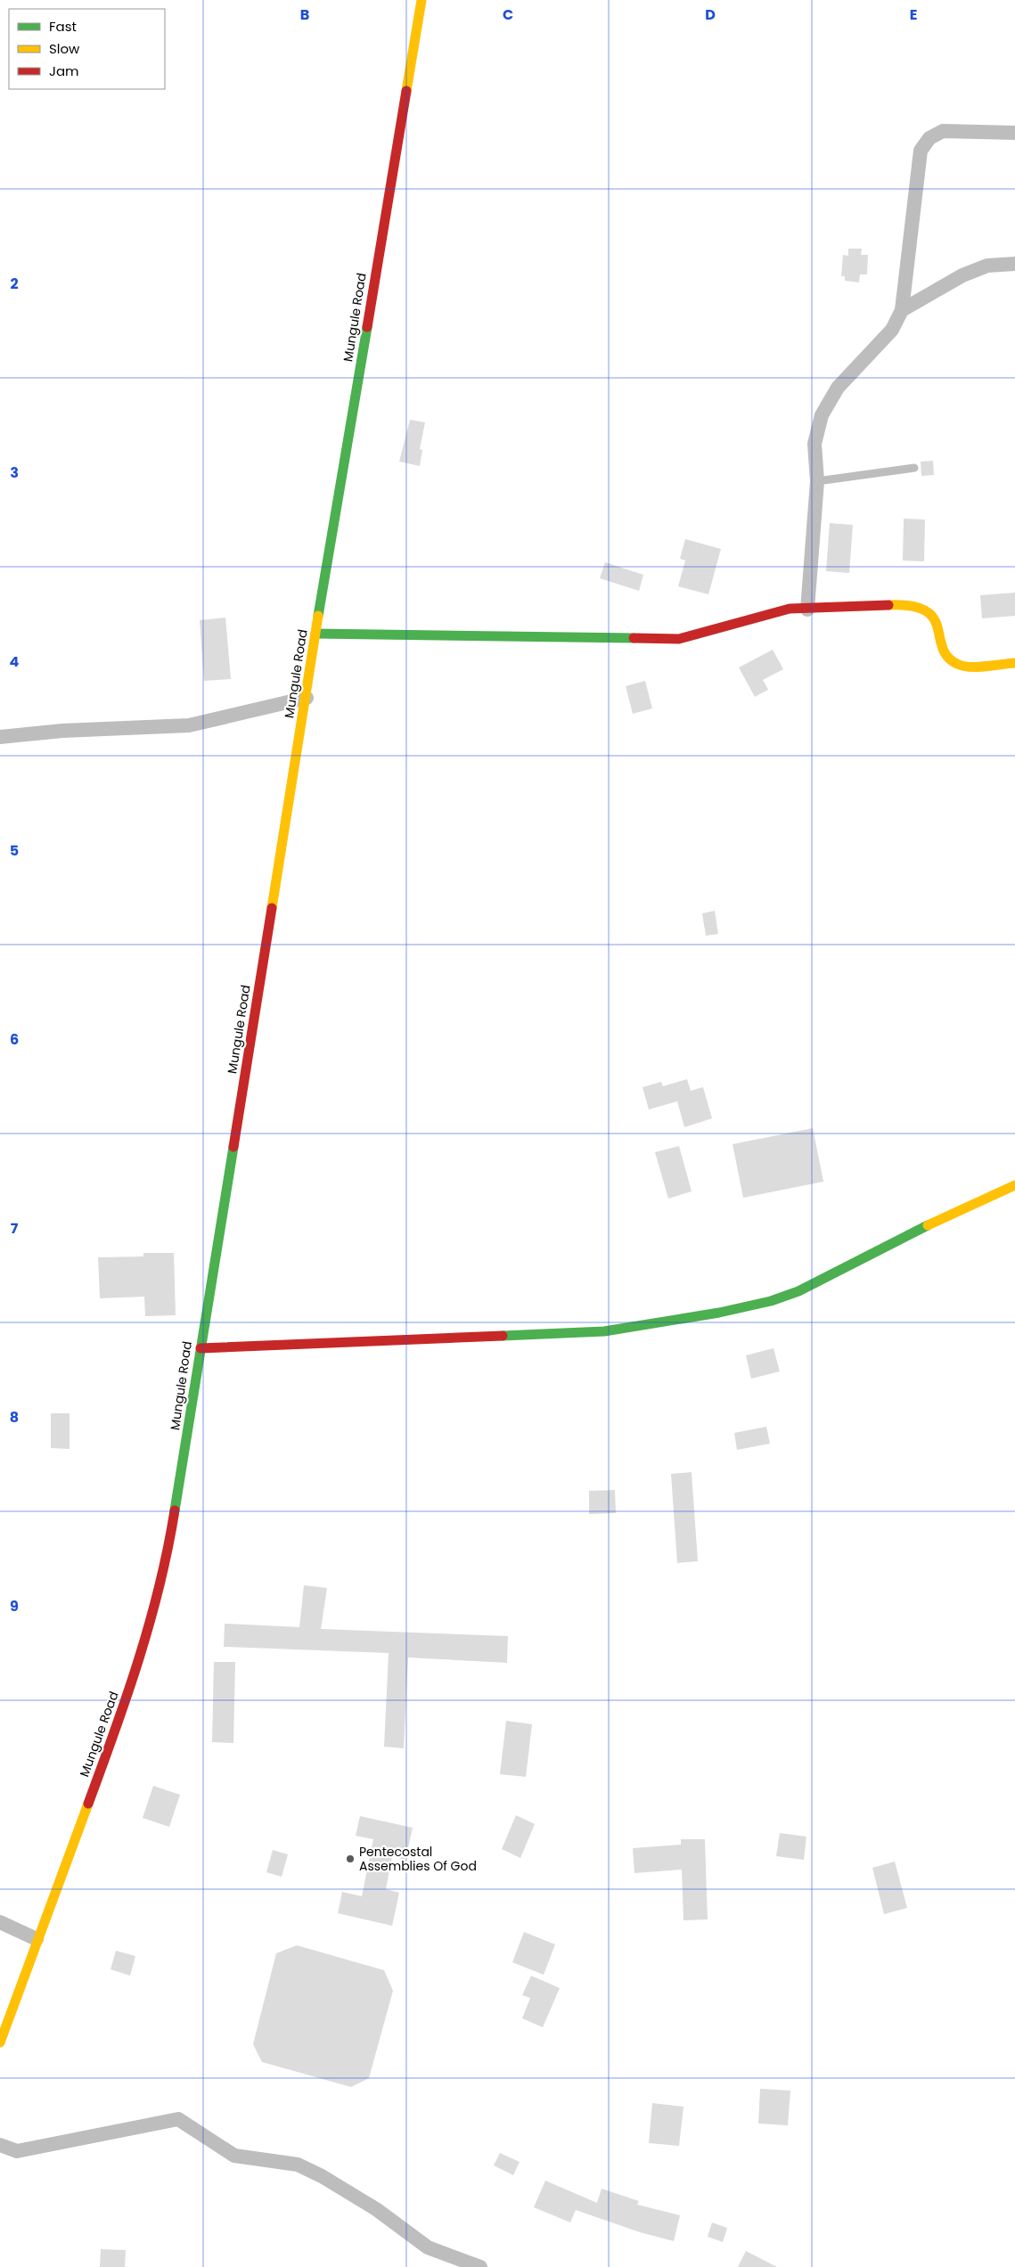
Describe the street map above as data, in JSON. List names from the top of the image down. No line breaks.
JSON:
{"streets":{"street":["Mungule Road"]},"places":["Pentecostal Assemblies Of God"],"legend":["Fast","Slow","Jam"],"grid":{"columns":["B","C","D","E"],"rows":["2","3","4","5","6","7","8","9"]}}
